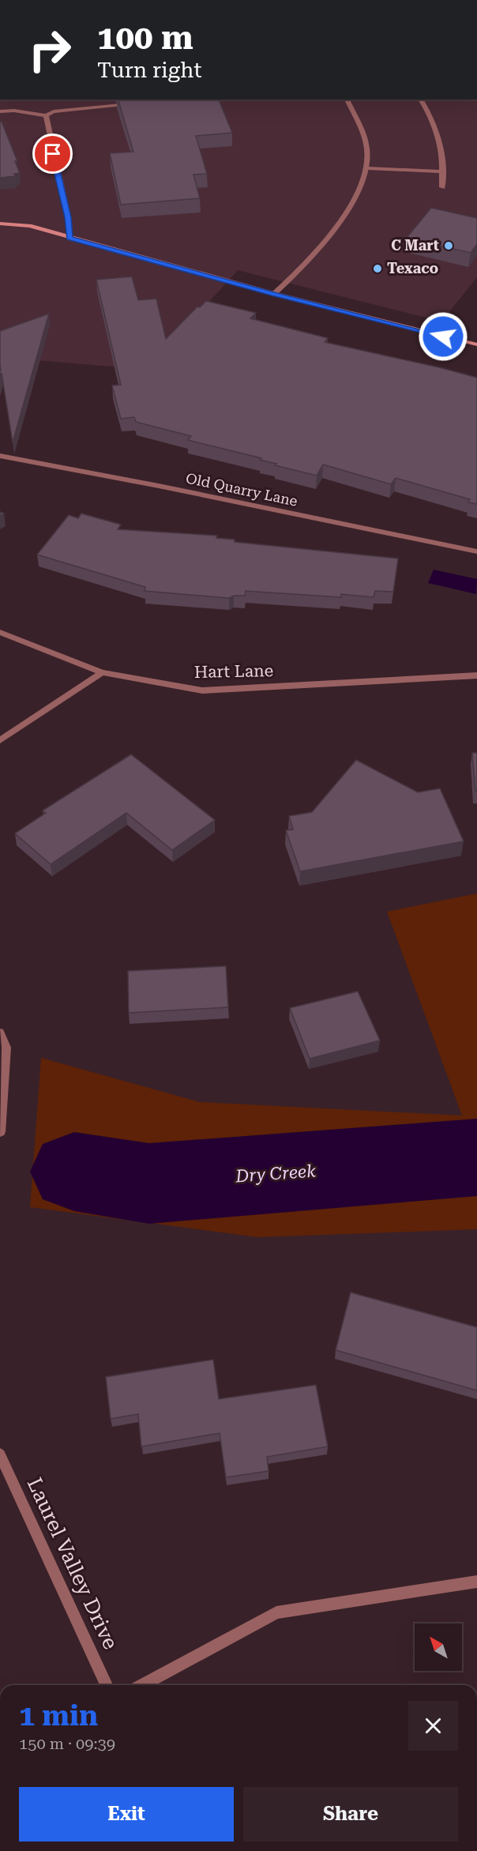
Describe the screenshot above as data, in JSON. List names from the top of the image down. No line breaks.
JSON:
{"streets":{"street":["Old Quarry Lane","Hart Lane","Laurel Valley Drive"]},"water":["Dry Creek"],"places":["C Mart","Texaco"],"north":"top left","page":{"turn":["100 m","Turn right"],"heading":["1 min","150 m · 09:39"],"buttons":["Exit","Share"]}}
